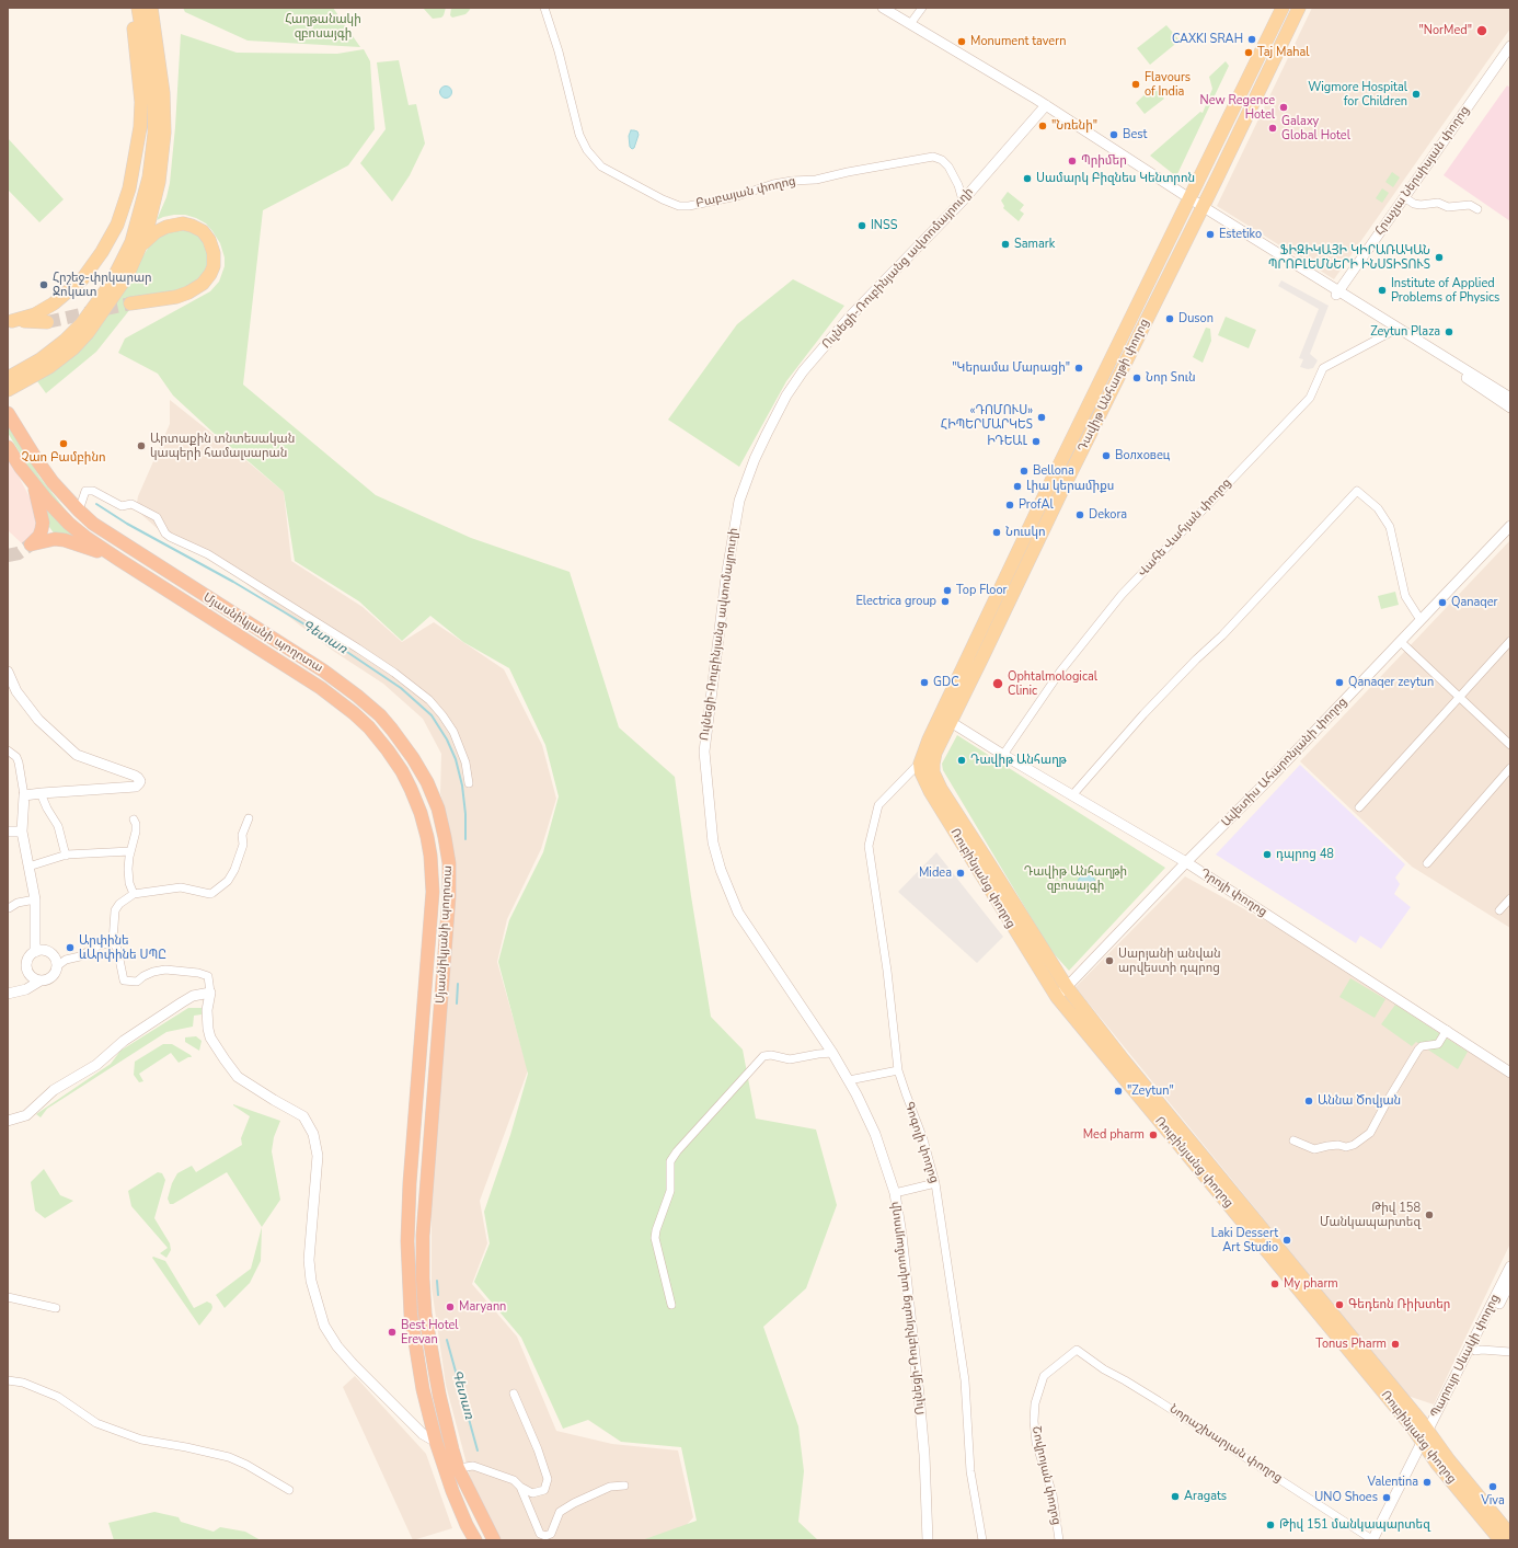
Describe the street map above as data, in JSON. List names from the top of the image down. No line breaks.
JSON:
{"streets":{"highway":["Մյասնիկյանի պողոտա"],"main road":["Դավիթ Անհաղթի փողոց","Ռուբինյանց փողոց"],"street":["Հրաչյա Ներսիսյան փողոց","Բաբայան փողոց","Ուլնեցի-Ռուբինյանց ավտոմայրուղի","Վահե Վահյան փողոց","Ավետիս Ահարոնյանի փողոց","Դրոյի փողոց","Գոգոլի փողոց","Պարույր Սևակի փողոց","Նորաշխարյան փողոց","Շովրոյան փողոց"]},"crossings":[["Բաբայան փողոց","Ուլնեցի-Ռուբինյանց ավտոմայրուղի"],["Դավիթ Անհաղթի փողոց","Ռուբինյանց փողոց"],["Դավիթ Անհաղթի փողոց","Դրոյի փողոց"],["Դավիթ Անհաղթի փողոց","Գոգոլի փողոց"],["Վահե Վահյան փողոց","Դրոյի փողոց"],["Ավետիս Ահարոնյանի փողոց","Ռուբինյանց փողոց"],["Ավետիս Ահարոնյանի փողոց","Դրոյի փողոց"],["Ռուբինյանց փողոց","Գոգոլի փողոց"],["Ռուբինյանց փողոց","Պարույր Սևակի փողոց"],["Պարույր Սևակի փողոց","Նորաշխարյան փողոց"],["Նորաշխարյան փողոց","Շովրոյան փողոց"]],"water":["Գետառ"],"parks":["Հաղթանակի զբոսայգի","Դավիթ Անհաղթի զբոսայգի"],"places":["\"NorMed\"","CAXKI SRAH","Monument tavern","Taj Mahal","Flavours of India","Wigmore Hospital for Children","New Regence Hotel","\"Նռենի\"","Galaxy Global Hotel","Best","Պրիմեր","Սամարկ Բիզնես Կենտրոն","INSS","Estetiko","Samark","ՖԻԶԻԿԱՅԻ ԿԻՐԱՌԱԿԱՆ ՊՐՈԲԼԵՄՆԵՐԻ ԻՆՍՏԻՏՈՒՏ","Հրշեջ-փրկարար Ջոկատ","Institute of Applied Problems of Physics","Duson","Zeytun Plaza","\"Կերամա Մարացի\"","Նոր Տուն","«ԴՈՄՈՒՍ» ՀԻՊԵՐՄԱՐԿԵՏ","ԻԴԵԱԼ","Չաո Բամբինո","Արտաքին տնտեսական կապերի համալսարան","Волховец","Bellona","Լիա կերամիքս","ProfAl","Dekora","Նուսկո","Top Floor","Electrica group","Qanaqer","GDC","Qanaqer zeytun","Ophtalmological Clinic","Դավիթ Անհաղթ","դպրոց 48","Midea","Արփինե ևԱրփինե ՍՊԸ","Սարյանի անվան արվեստի դպրոց","\"Zeytun\"","Աննա Ծովյան","Med pharm","Թիվ 158 Մանկապարտեզ","Laki Dessert Art Studio","My pharm","Գեդեոն Ռիխտեր","Maryann","Best Hotel Erevan","Tonus Pharm","Valentina","Viva","Aragats","UNO Shoes","Թիվ 151 մանկապարտեզ"]}
